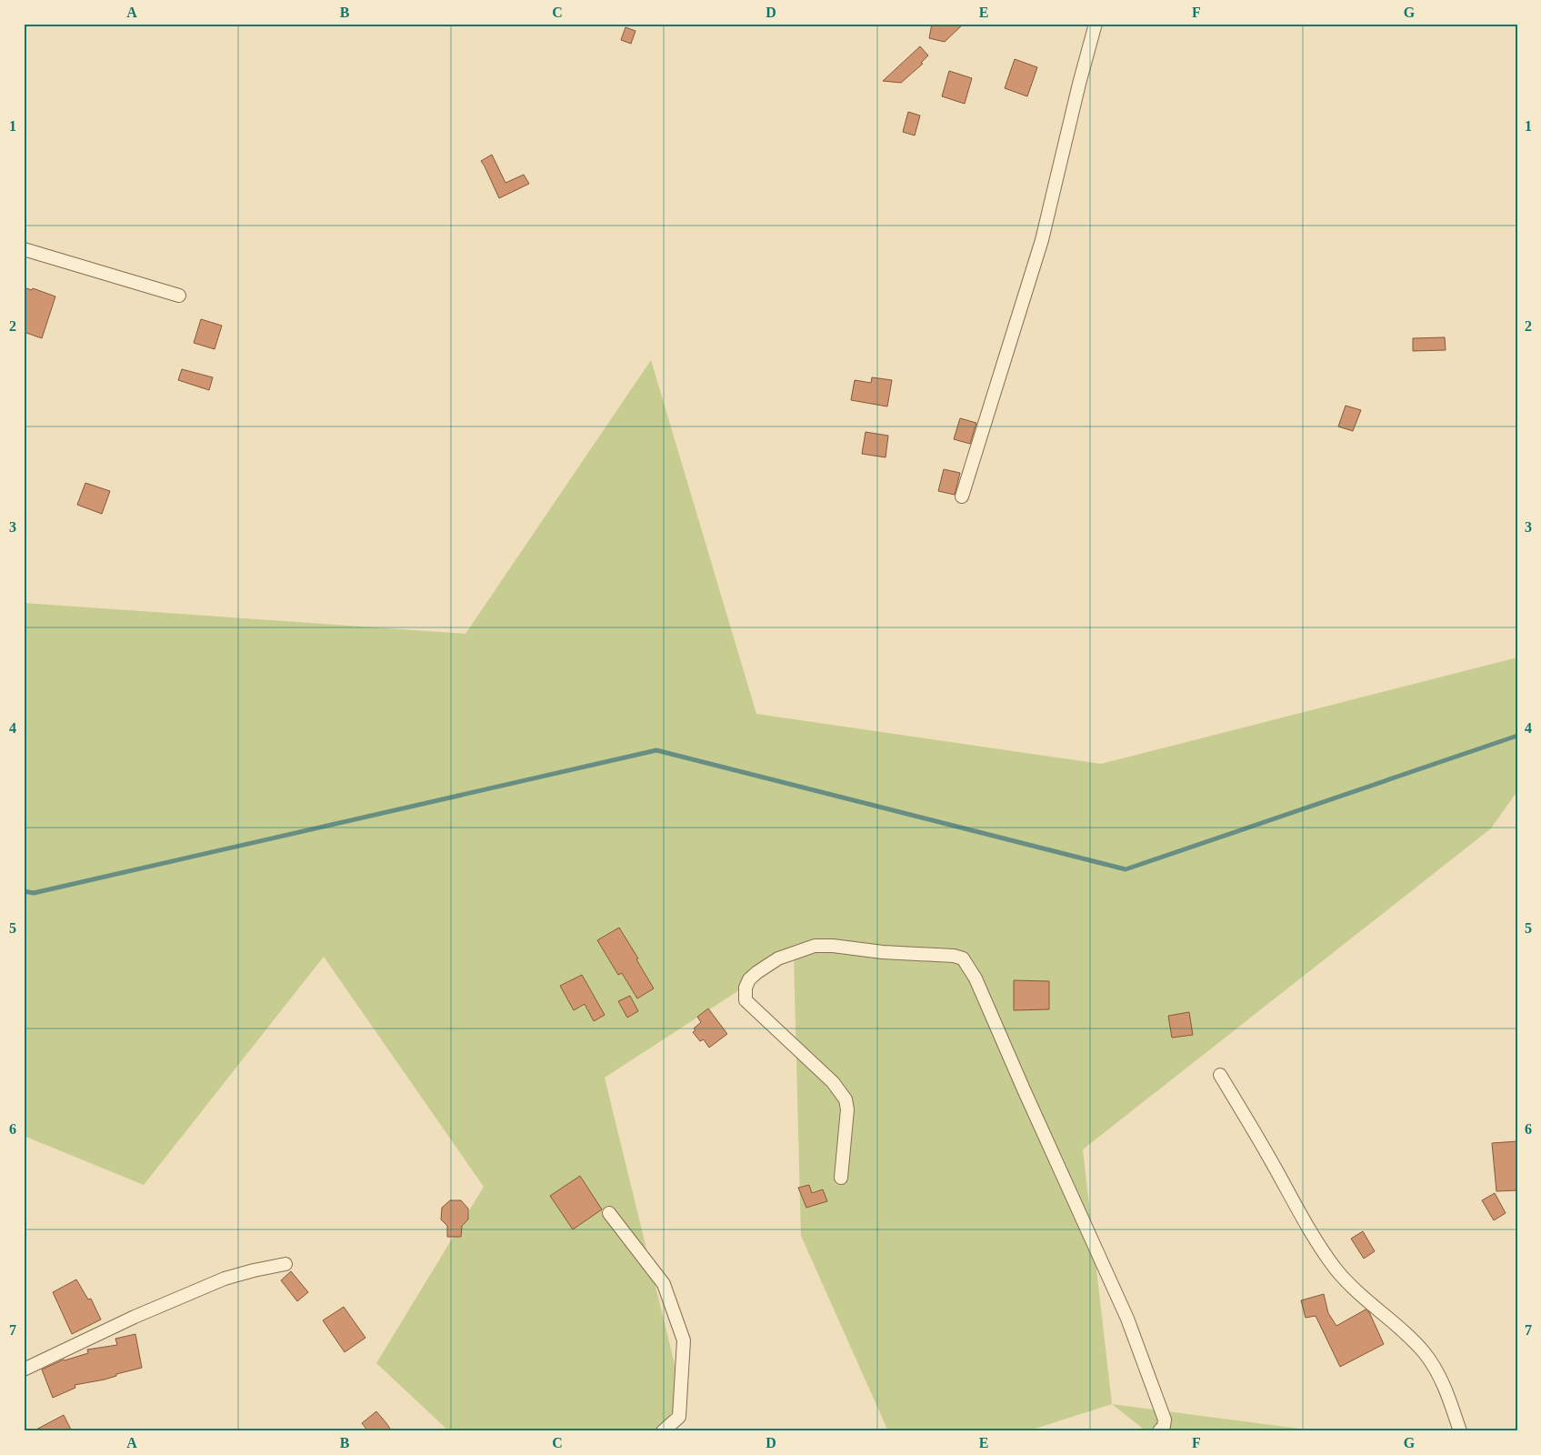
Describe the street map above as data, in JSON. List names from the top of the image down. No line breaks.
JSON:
{"grid":{"columns":["A","B","C","D","E","F","G"],"rows":["1","2","3","4","5","6","7"]}}
